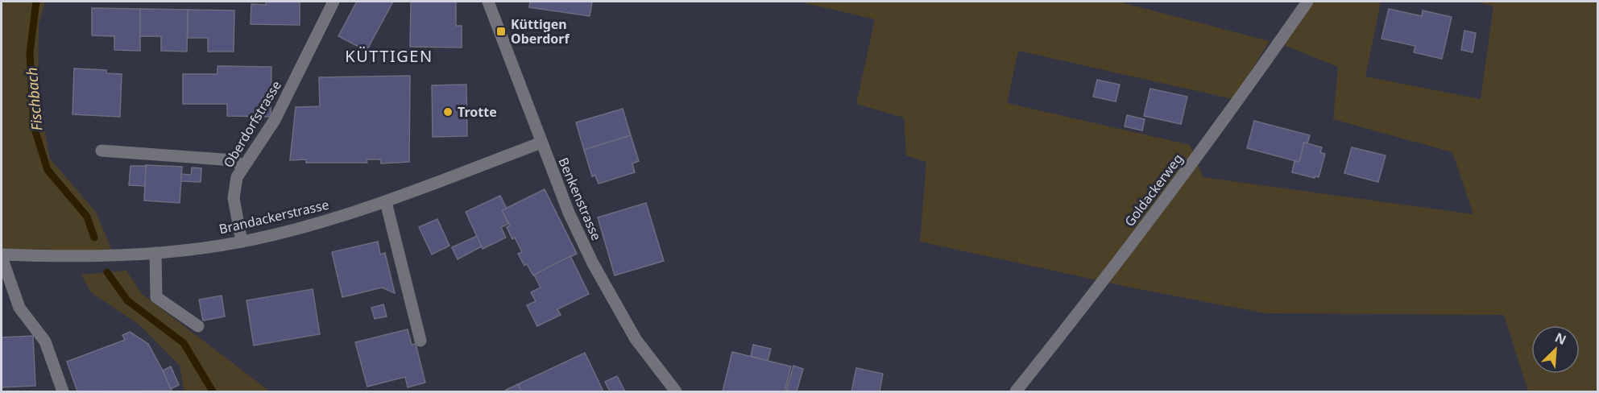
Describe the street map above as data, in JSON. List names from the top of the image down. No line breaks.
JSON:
{"streets":{"street":["Oberdorfstrasse","Goldackerweg","Benkenstrasse","Brandackerstrasse"]},"crossings":[["Oberdorfstrasse","Brandackerstrasse"],["Benkenstrasse","Brandackerstrasse"]],"districts":["KÜTTIGEN"],"water":["Fischbach"],"places":{"transit":["Küttigen Oberdorf"],"other":["Trotte"]},"north":"top right"}
